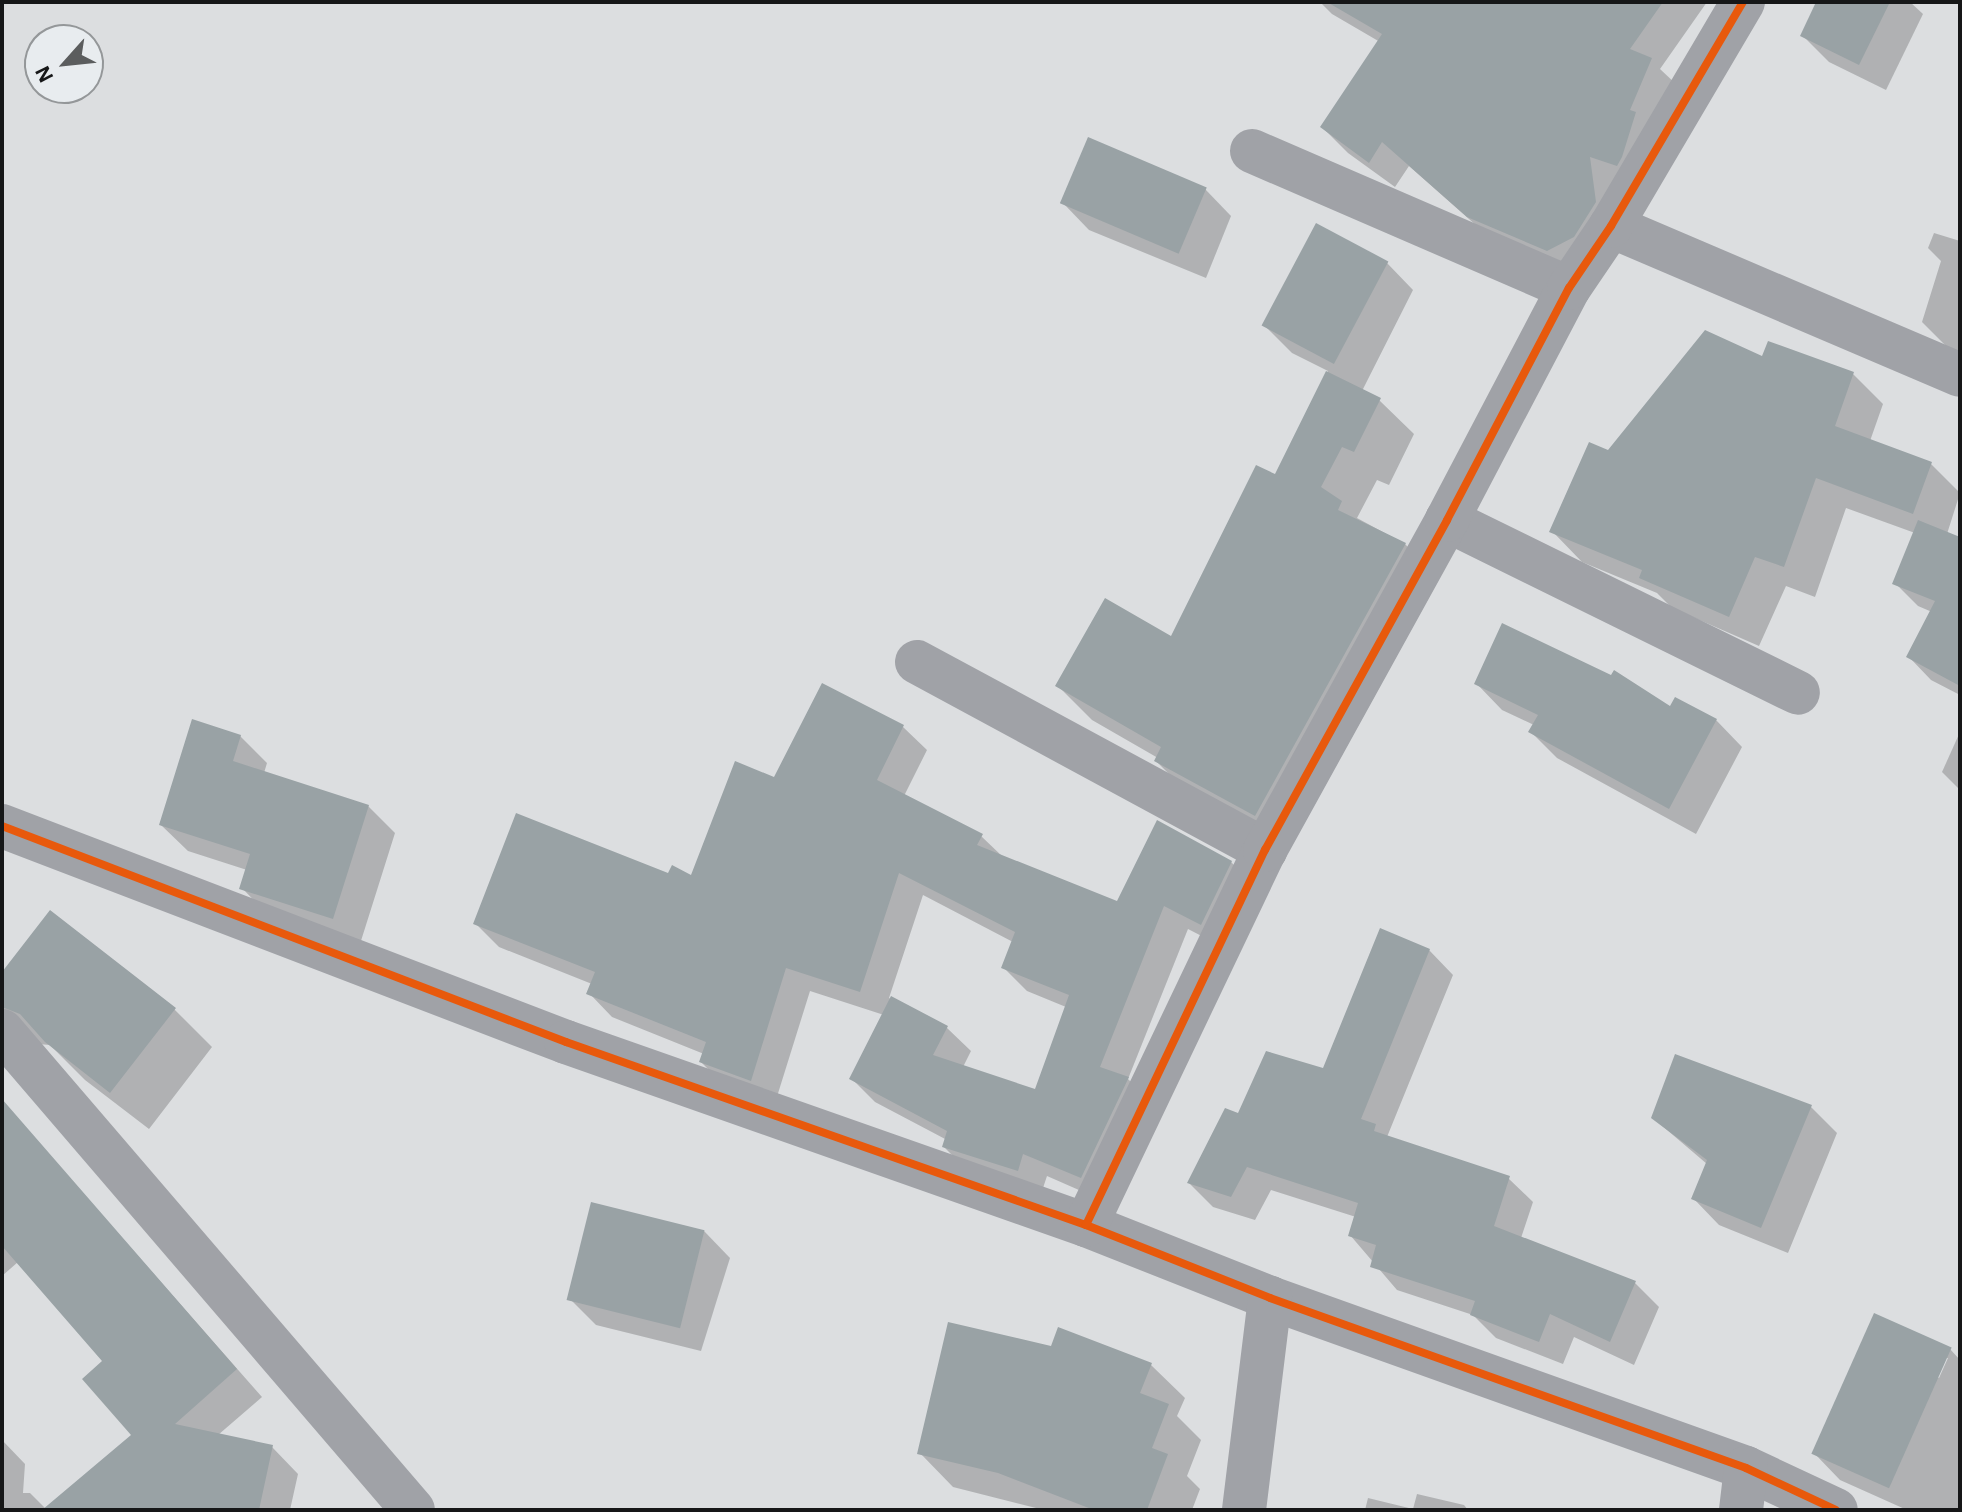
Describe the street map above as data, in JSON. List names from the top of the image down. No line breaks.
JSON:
{"north":"bottom left"}
